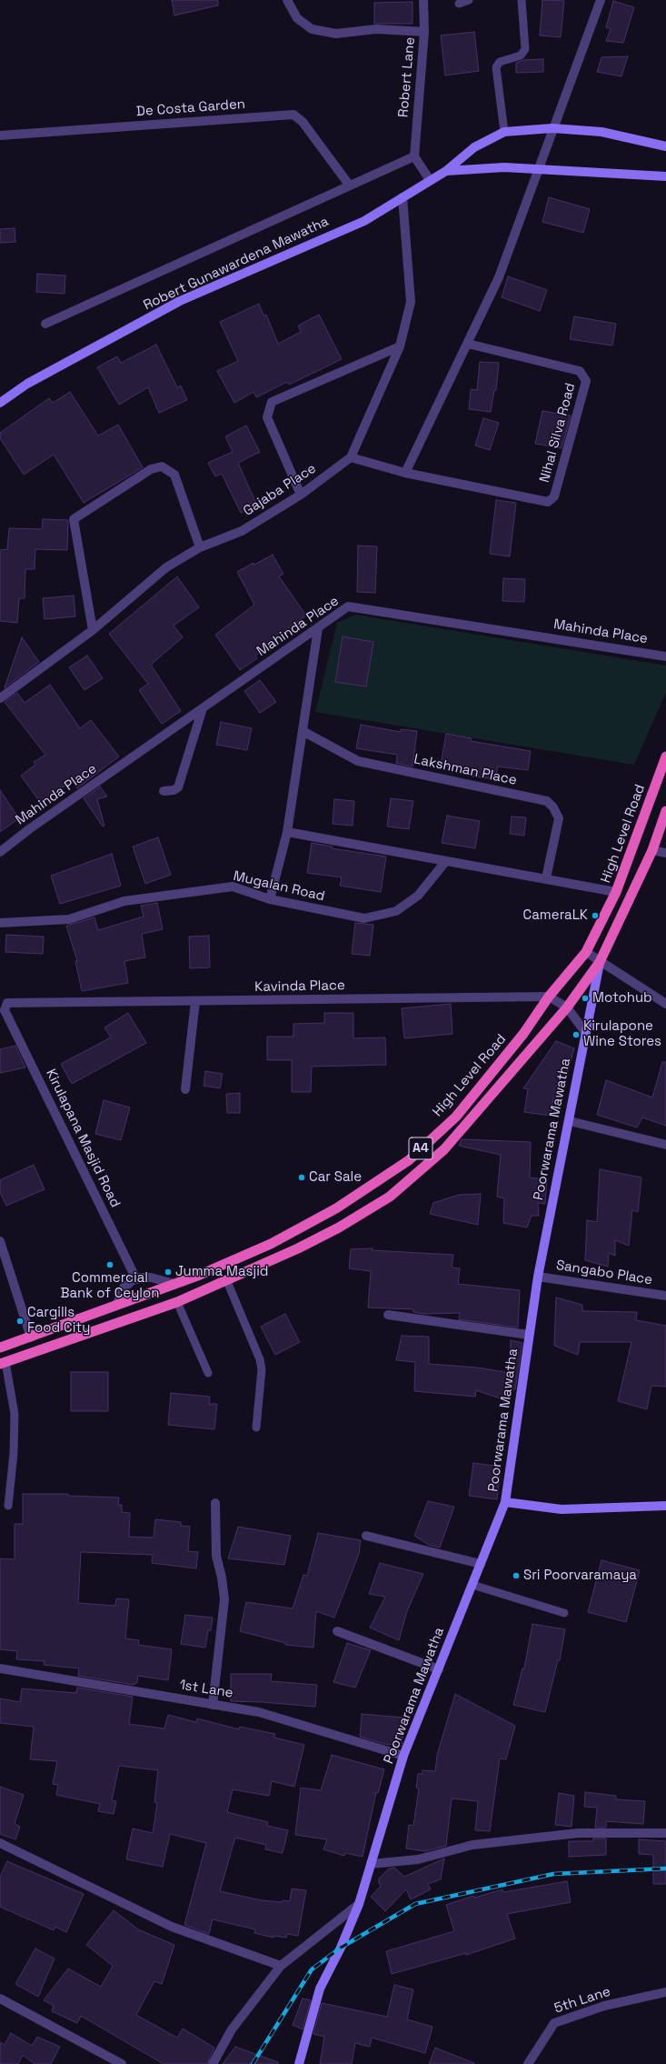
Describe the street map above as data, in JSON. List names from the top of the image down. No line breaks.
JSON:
{"streets":{"highway":["High Level Road","A4"],"main road":["Robert Gunawardena Mawatha","Poorwarama Mawatha"],"street":["Robert Lane","De Costa Garden","Nihal Silva Road","Gajaba Place","Mahinda Place","Lakshman Place","Mugalan Road","Kavinda Place","Kirulapana Masjid Road","Sangabo Place","1st Lane","5th Lane"]},"crossings":[["Robert Gunawardena Mawatha","Gajaba Place"],["Nihal Silva Road","Gajaba Place"],["High Level Road","Kavinda Place"],["High Level Road","Poorwarama Mawatha"],["Kavinda Place","Kirulapana Masjid Road"],["Poorwarama Mawatha","Sangabo Place"],["Poorwarama Mawatha","1st Lane"]],"places":["CameraLK","Motohub","Kirulapone Wine Stores","Car Sale","Commercial Bank of Ceylon","Jumma Masjid","Cargills Food City","Sri Poorvaramaya"]}
